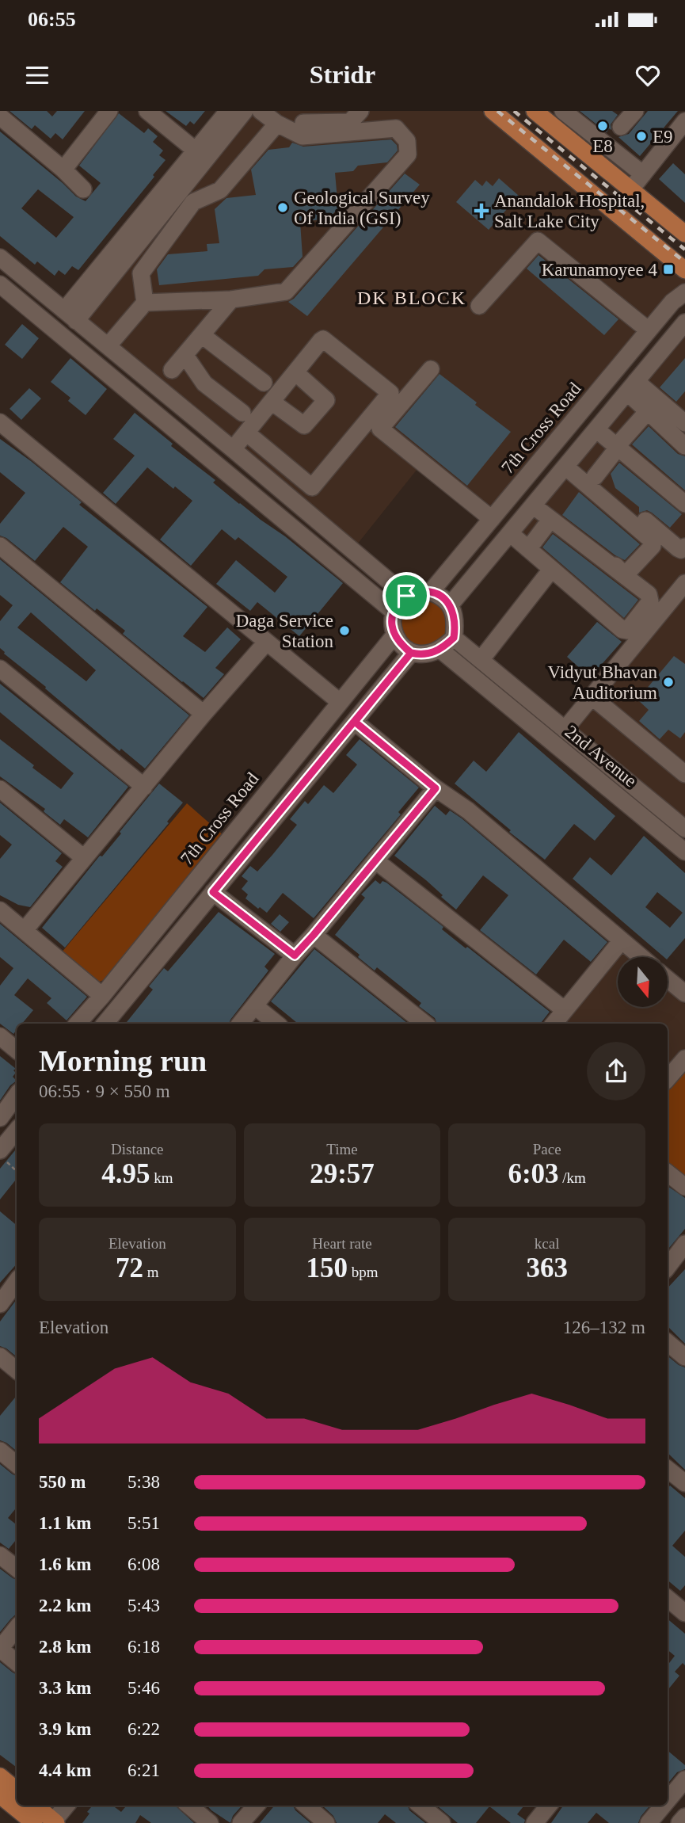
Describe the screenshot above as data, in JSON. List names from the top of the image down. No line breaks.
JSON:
{"streets":{"street":["7th Cross Road","2nd Avenue"]},"crossings":[["7th Cross Road","2nd Avenue"]],"districts":["DK BLOCK"],"places":{"other":["E8","E9","Geological Survey Of India (GSI)","Daga Service Station","Vidyut Bhavan Auditorium"],"health":["Anandalok Hospital, Salt Lake City"],"transit":["Karunamoyee 4"]},"north":"bottom","page":{"status":"06:55","header":"Stridr","heading":["Morning run","06:55 · 9 × 550 m"],"stats":[["Distance","4.95 km"],["Time","29:57"],["Pace","6:03 /km"],["Elevation","72 m"],["Heart rate","150 bpm"],["kcal","363"]],"chart":["Elevation","126–132 m"],"list":[{"name":"550 m","note":"5:38"},{"name":"1.1 km","note":"5:51"},{"name":"1.6 km","note":"6:08"},{"name":"2.2 km","note":"5:43"},{"name":"2.8 km","note":"6:18"},{"name":"3.3 km","note":"5:46"},{"name":"3.9 km","note":"6:22"},{"name":"4.4 km","note":"6:21"}]}}
